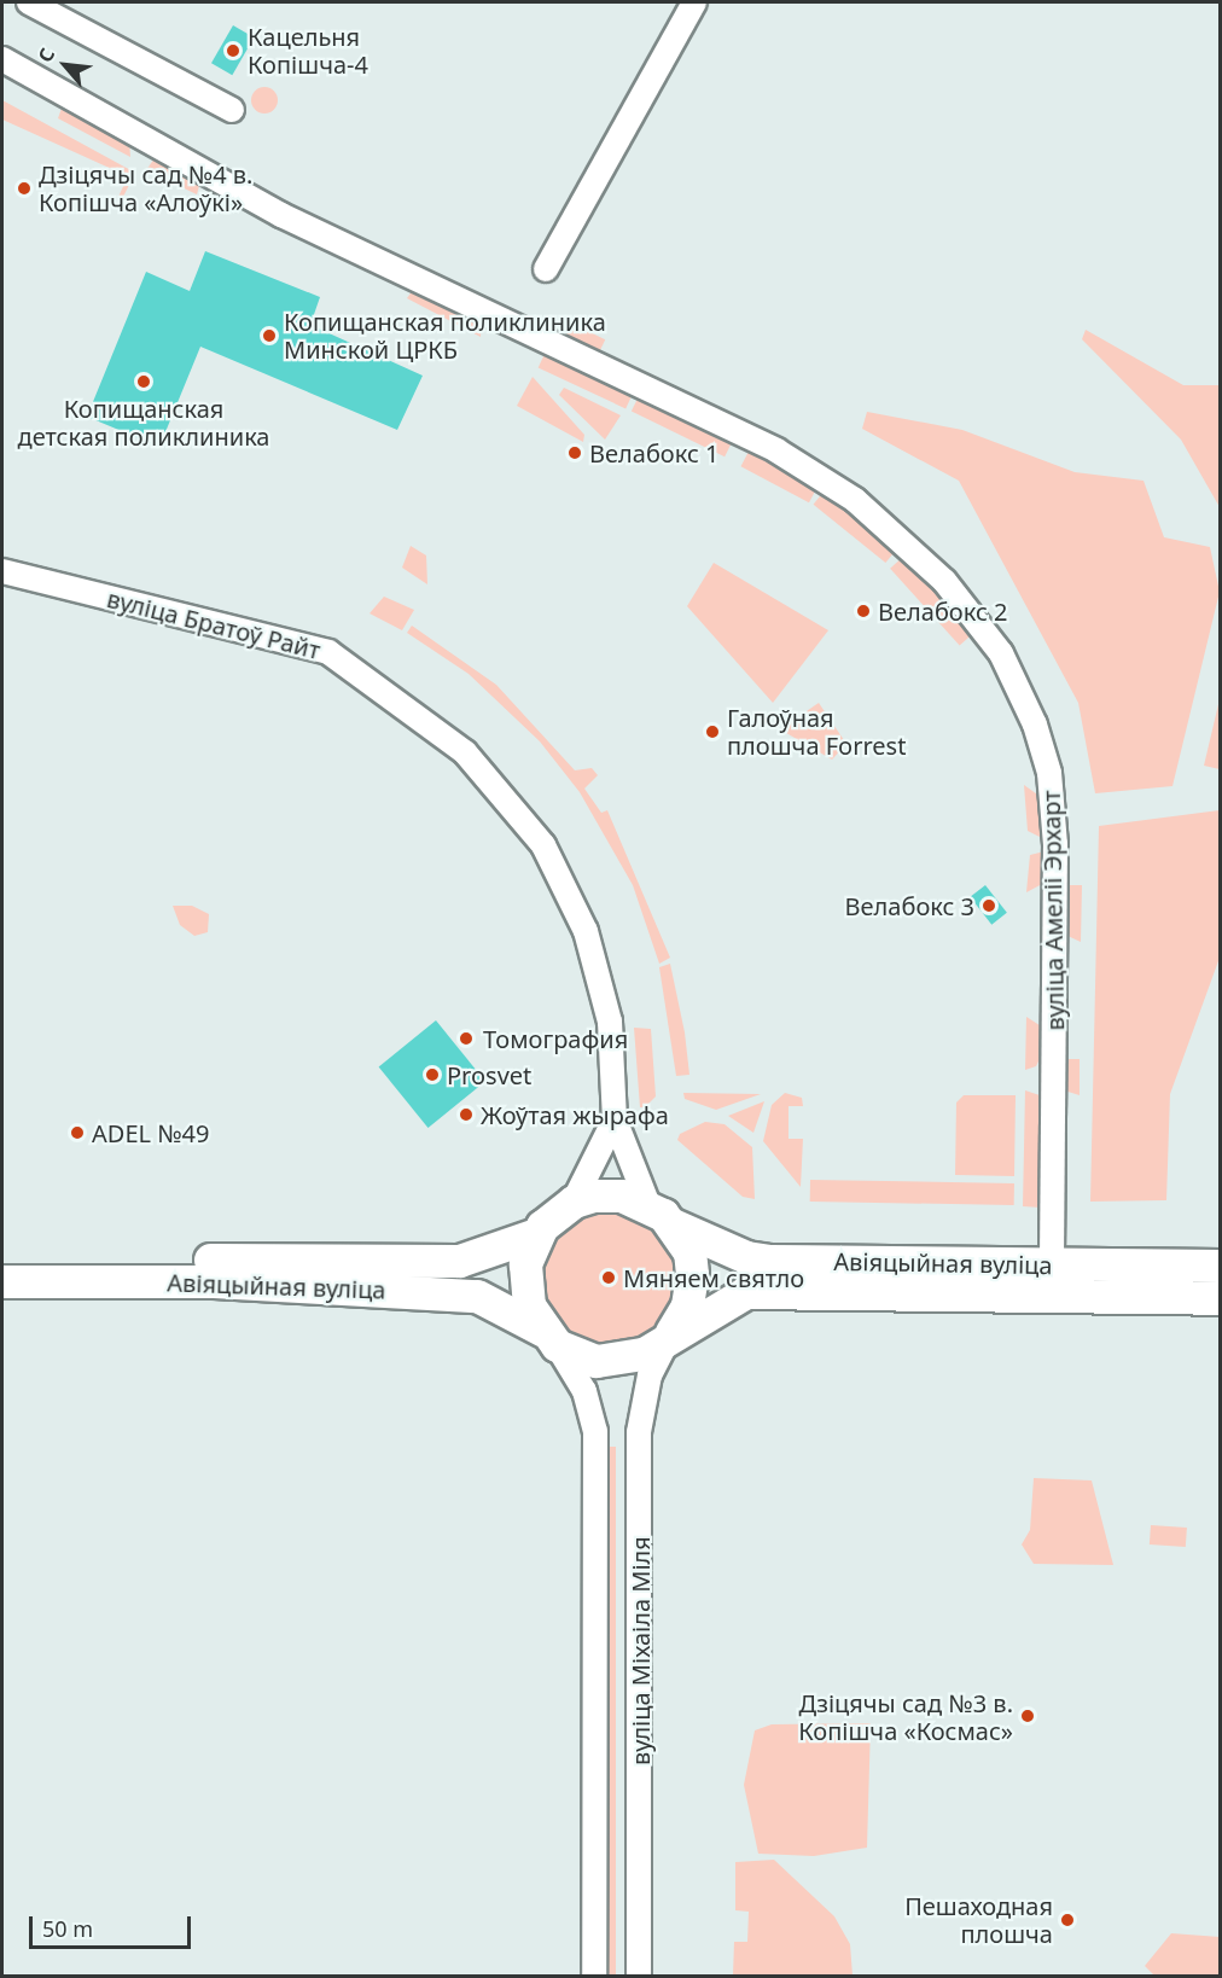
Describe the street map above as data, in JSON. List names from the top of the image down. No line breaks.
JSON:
{"streets":{"main road":["Авіяцыйная вуліца"],"street":["вуліца Братоў Райт","вуліца Амеліі Эрхарт","вуліца Міхаіла Міля"]},"crossings":[["вуліца Амеліі Эрхарт","Авіяцыйная вуліца"],["Авіяцыйная вуліца","вуліца Міхаіла Міля"]],"places":["Кацельня Копішча-4","Дзіцячы сад №4 в. Копішча «Алоўкі»","Копищанская поликлиника Минской ЦРКБ","Копищанская детская поликлиника","Велабокс 1","Велабокс 2","Галоўная плошча Forrest","Велабокс 3","Томография","Prosvet","Жоўтая жырафа","ADEL №49","Мяняем святло","Дзіцячы сад №3 в. Копішча «Космас»","Пешаходная плошча"],"scale_bar":"50 m","north":"top left"}
